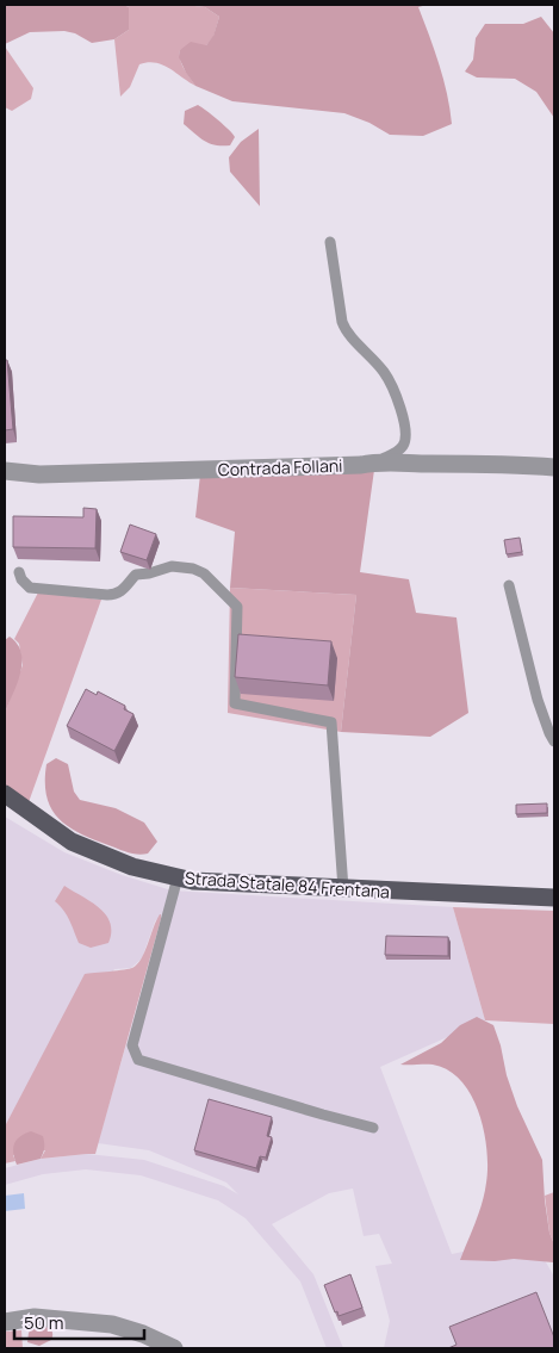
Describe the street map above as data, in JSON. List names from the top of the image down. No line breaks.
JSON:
{"streets":{"main road":["Strada Statale 84 Frentana"],"street":["Contrada Follani"]},"scale_bar":"50 m"}
